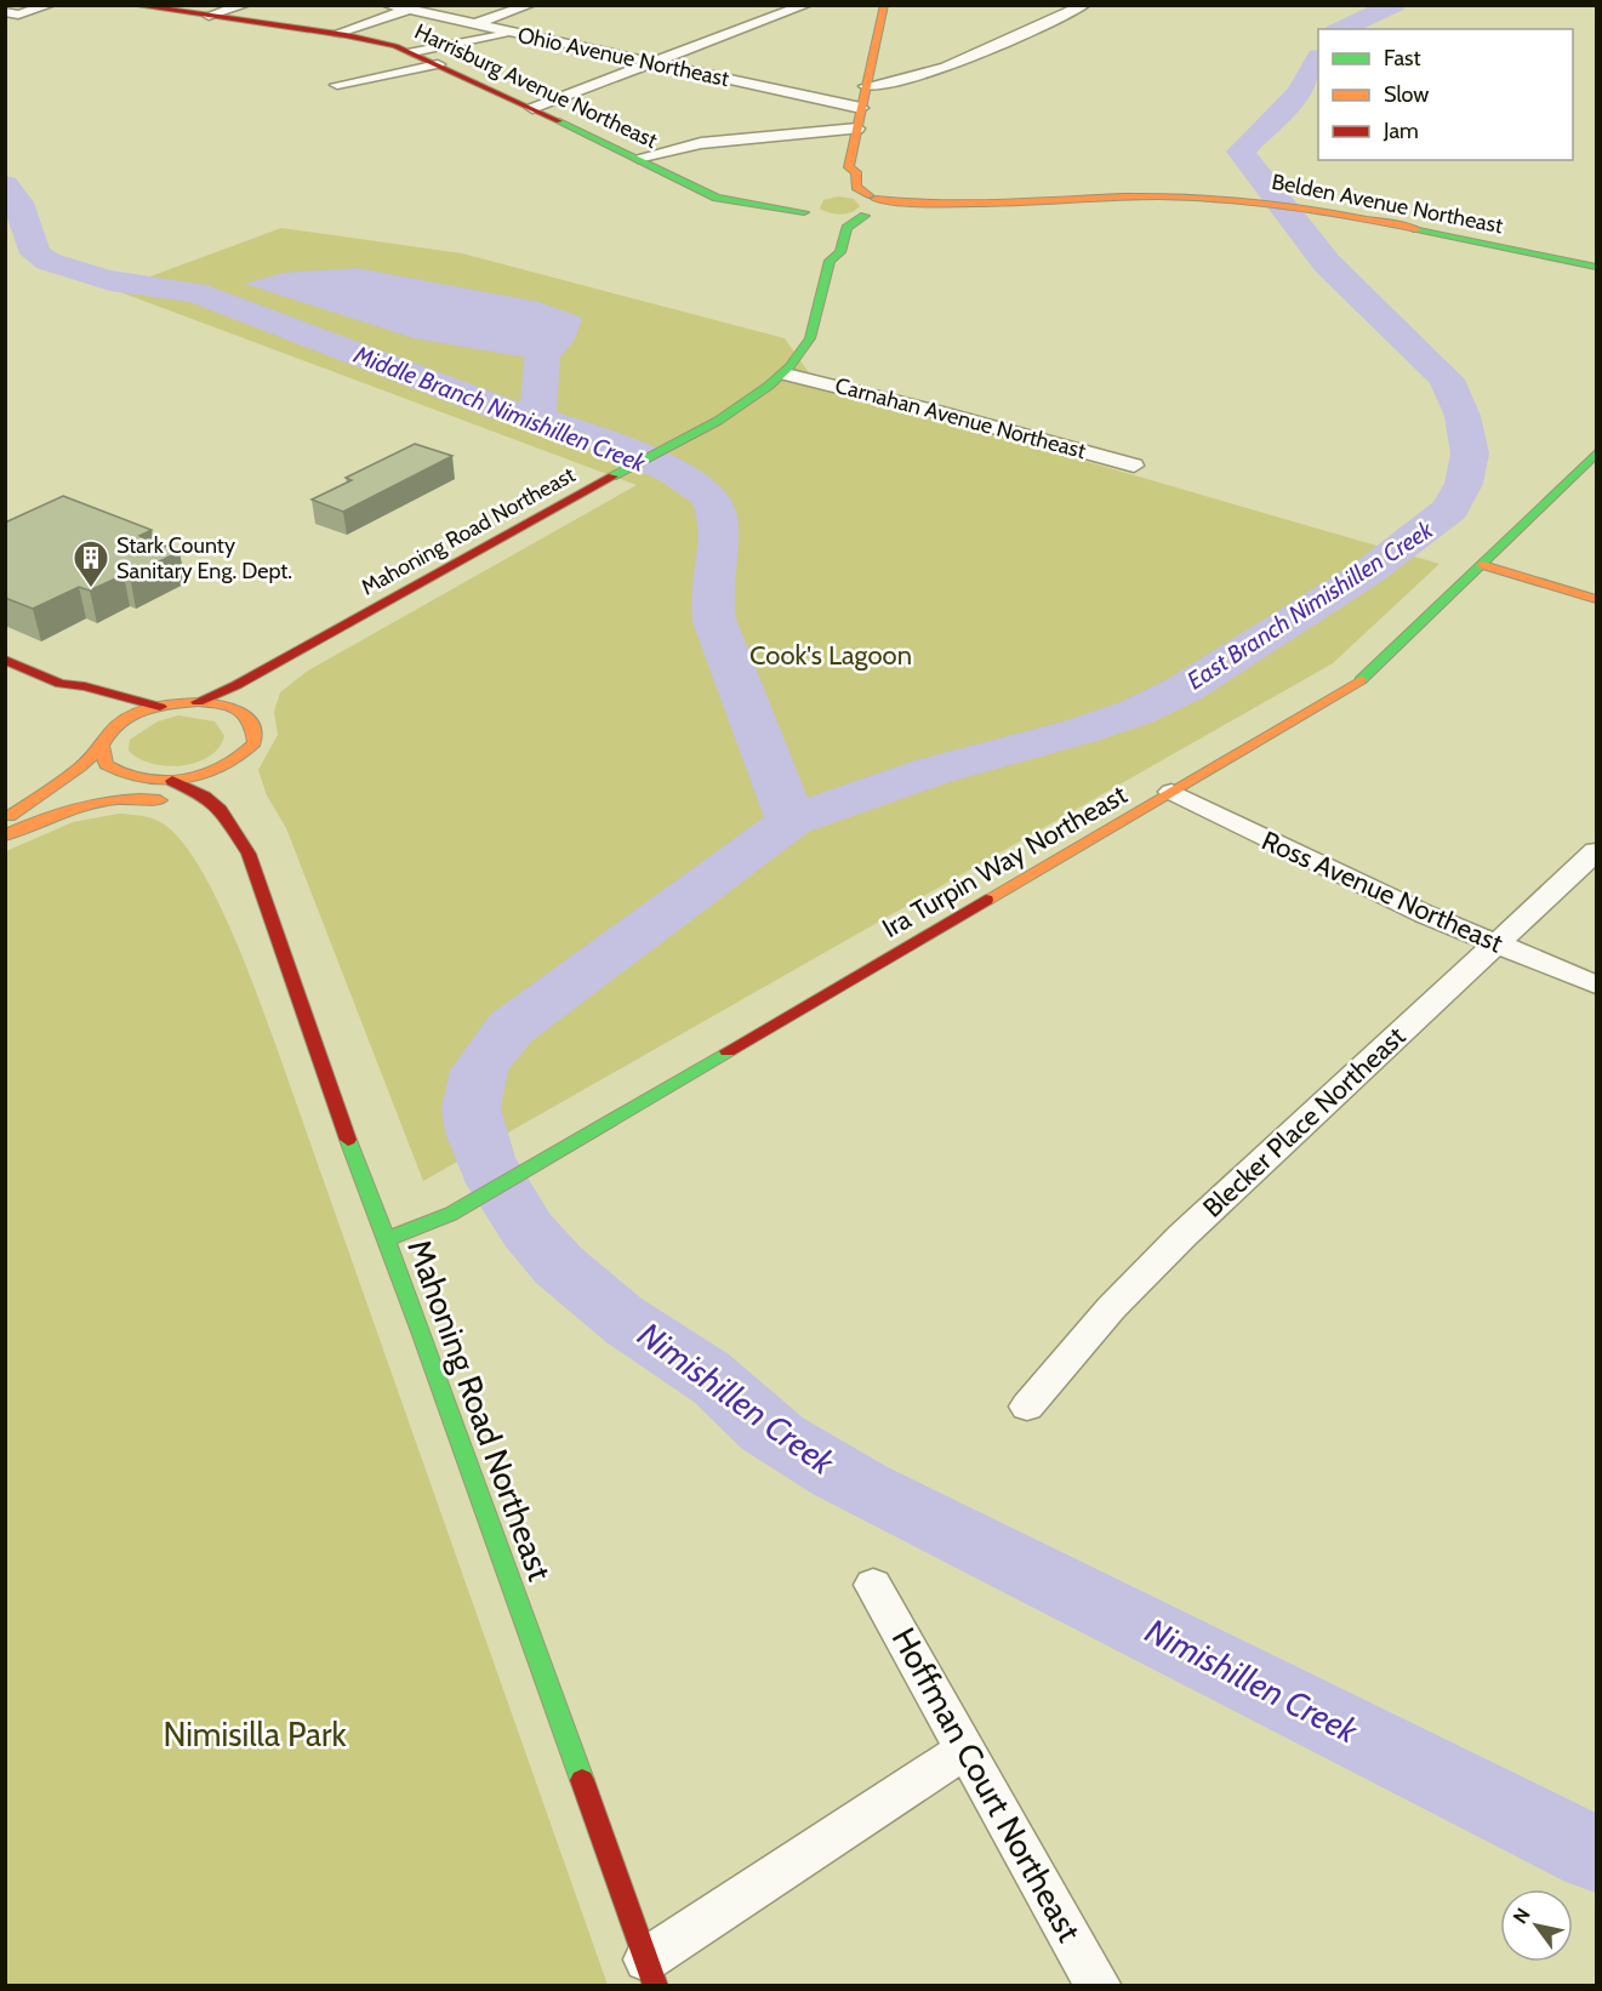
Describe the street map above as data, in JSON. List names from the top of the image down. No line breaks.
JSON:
{"streets":{"main road":["Harrisburg Avenue Northeast","Belden Avenue Northeast","Mahoning Road Northeast","Ira Turpin Way Northeast"],"street":["Ohio Avenue Northeast","Carnahan Avenue Northeast","Ross Avenue Northeast","Blecker Place Northeast","Hoffman Court Northeast"]},"crossings":[["Harrisburg Avenue Northeast","Belden Avenue Northeast"],["Harrisburg Avenue Northeast","Mahoning Road Northeast"],["Belden Avenue Northeast","Mahoning Road Northeast"],["Carnahan Avenue Northeast","Mahoning Road Northeast"],["Mahoning Road Northeast","Ira Turpin Way Northeast"],["Ira Turpin Way Northeast","Ross Avenue Northeast"],["Ross Avenue Northeast","Blecker Place Northeast"]],"water":["Middle Branch Nimishillen Creek","East Branch Nimishillen Creek","Nimishillen Creek"],"parks":["Cook's Lagoon","Nimisilla Park"],"places":{"building":["Stark County Sanitary Eng. Dept."]},"legend":["Fast","Slow","Jam"],"north":"top left"}
